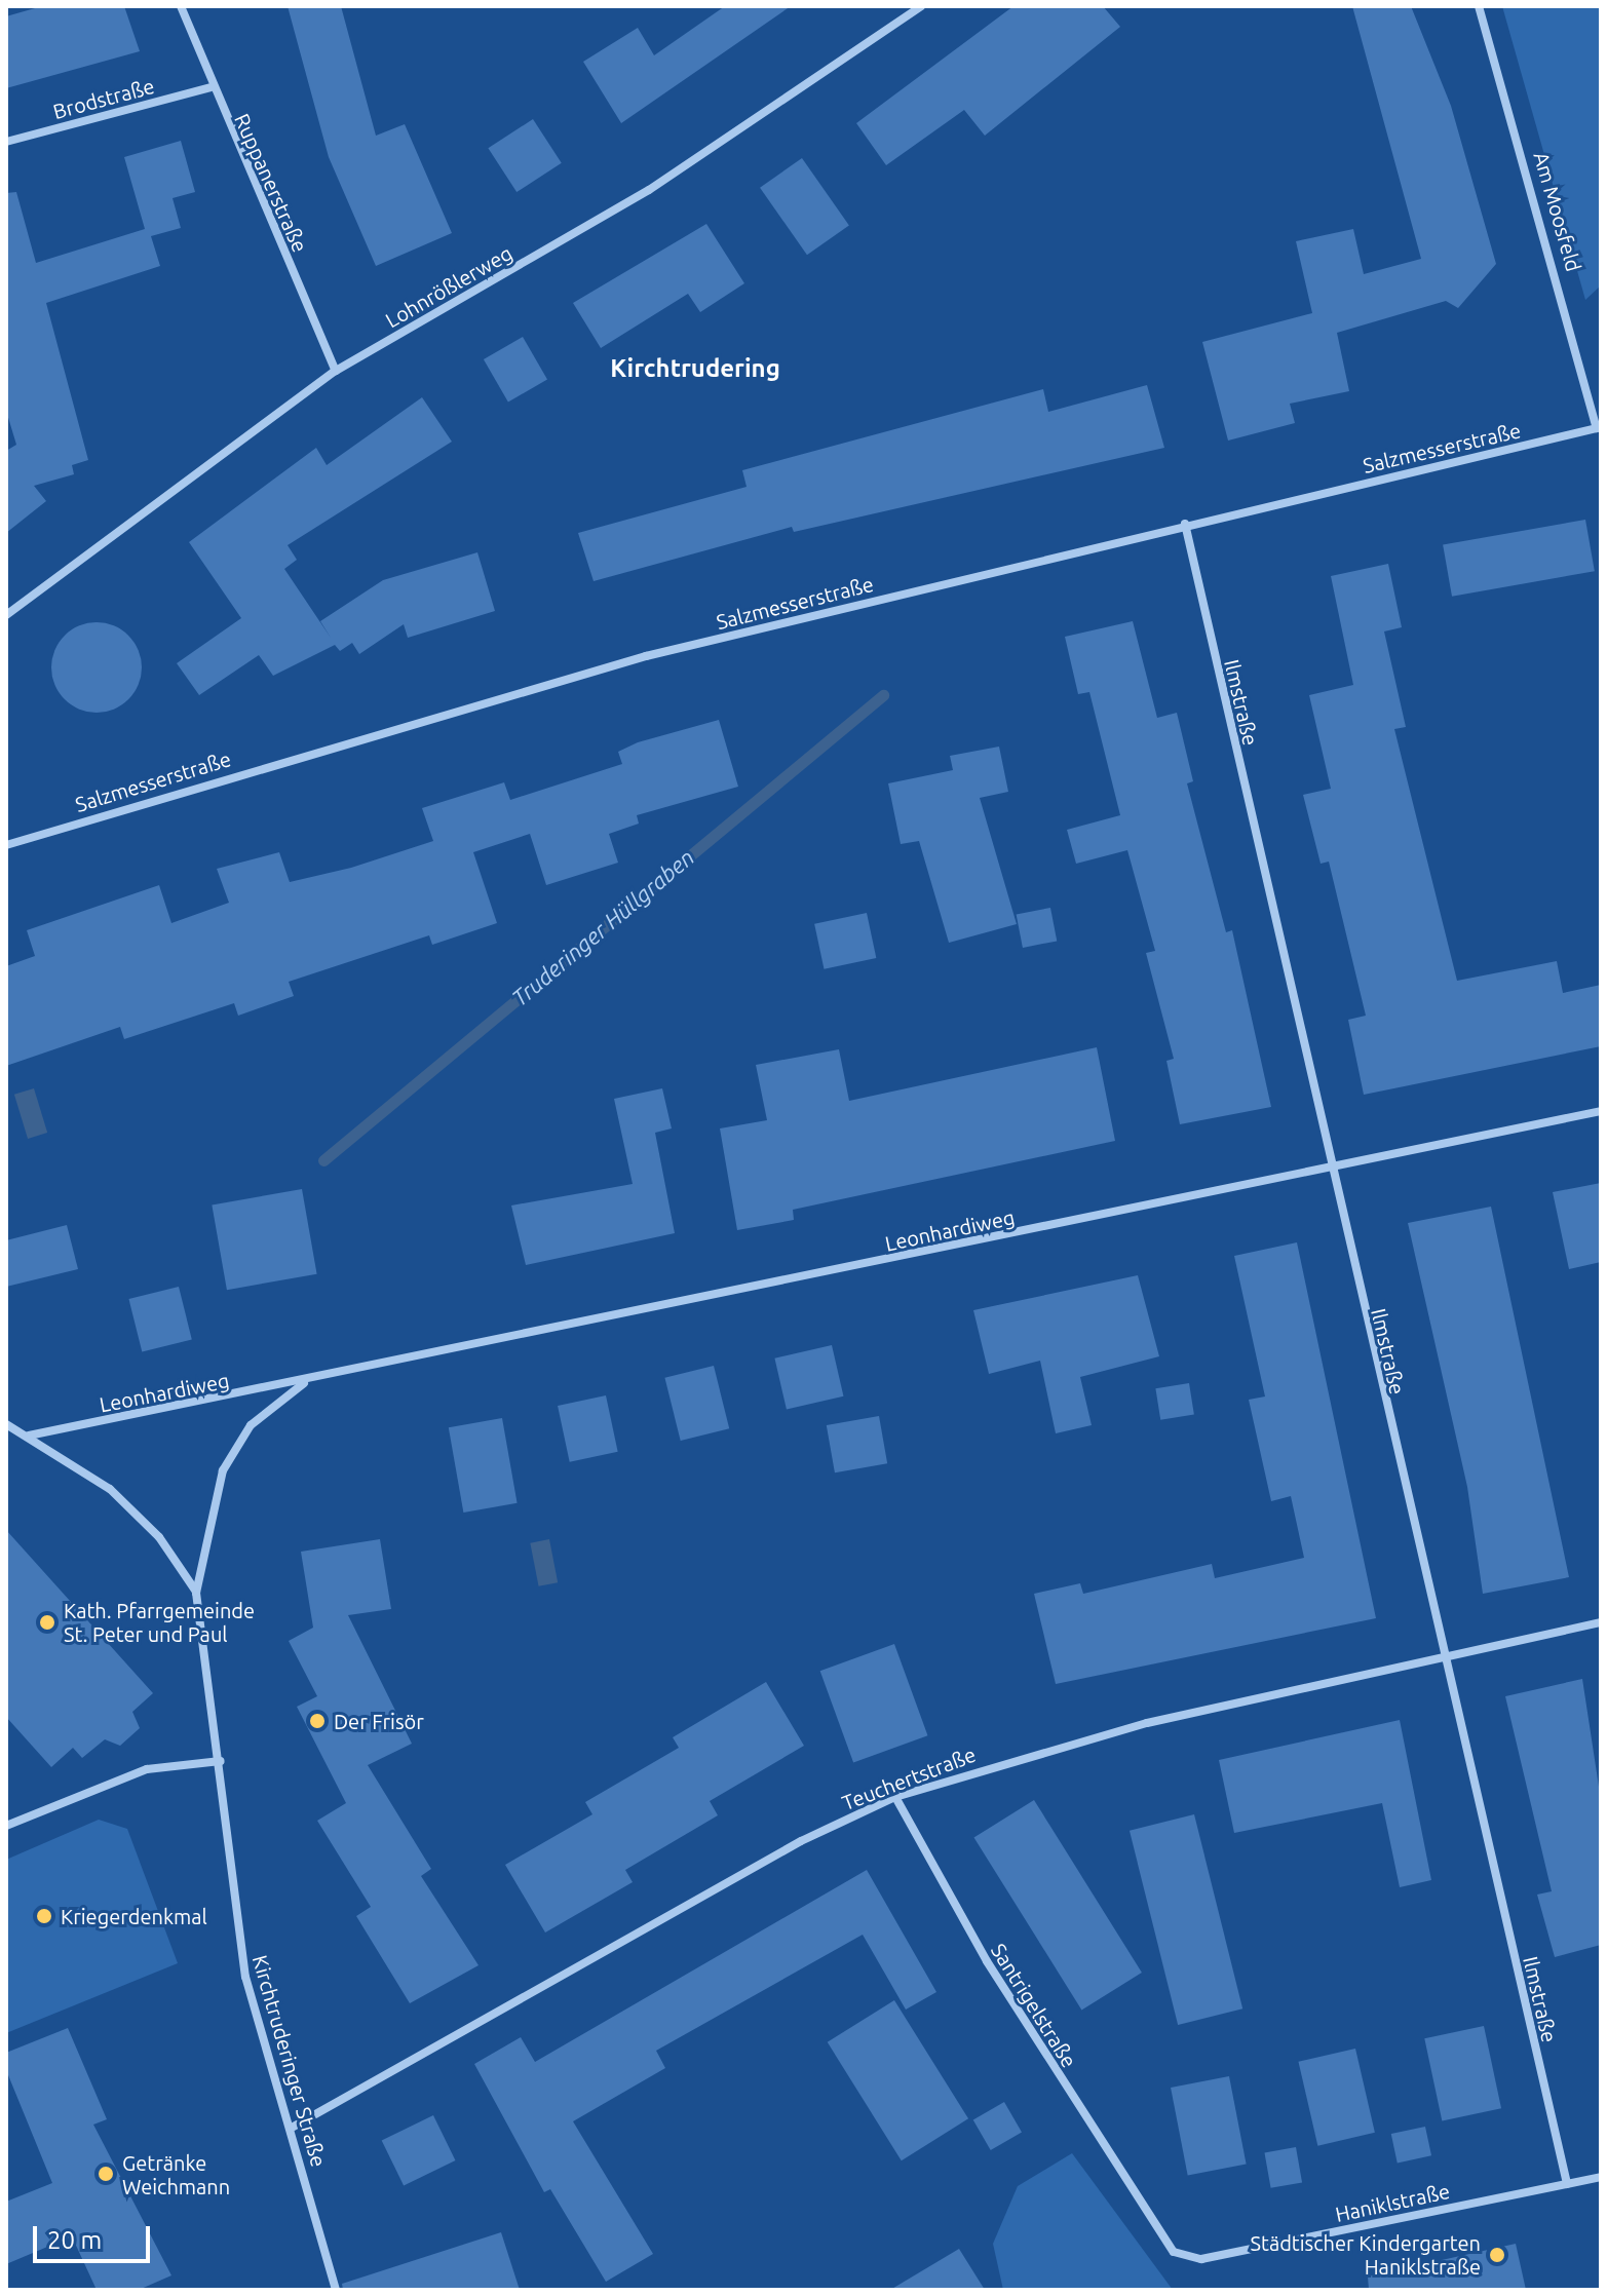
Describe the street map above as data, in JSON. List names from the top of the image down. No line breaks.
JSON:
{"streets":{"street":["Brodstraße","Ruppanerstraße","Am Moosfeld","Lohnrößlerweg","Salzmesserstraße","Ilmstraße","Leonhardiweg","Teuchertstraße","Santrigelstraße","Kirchtruderinger Straße","Haniklstraße"]},"crossings":[["Brodstraße","Ruppanerstraße"],["Ruppanerstraße","Lohnrößlerweg"],["Am Moosfeld","Salzmesserstraße"],["Salzmesserstraße","Ilmstraße"],["Ilmstraße","Leonhardiweg"],["Ilmstraße","Teuchertstraße"],["Ilmstraße","Haniklstraße"],["Leonhardiweg","Kirchtruderinger Straße"],["Teuchertstraße","Santrigelstraße"],["Teuchertstraße","Kirchtruderinger Straße"],["Santrigelstraße","Haniklstraße"]],"districts":["Kirchtrudering"],"water":["Truderinger Hüllgraben"],"places":["Kath. Pfarrgemeinde St. Peter und Paul","Der Frisör","Kriegerdenkmal","Getränke Weichmann","Städtischer Kindergarten Haniklstraße"],"scale_bar":"20 m"}
